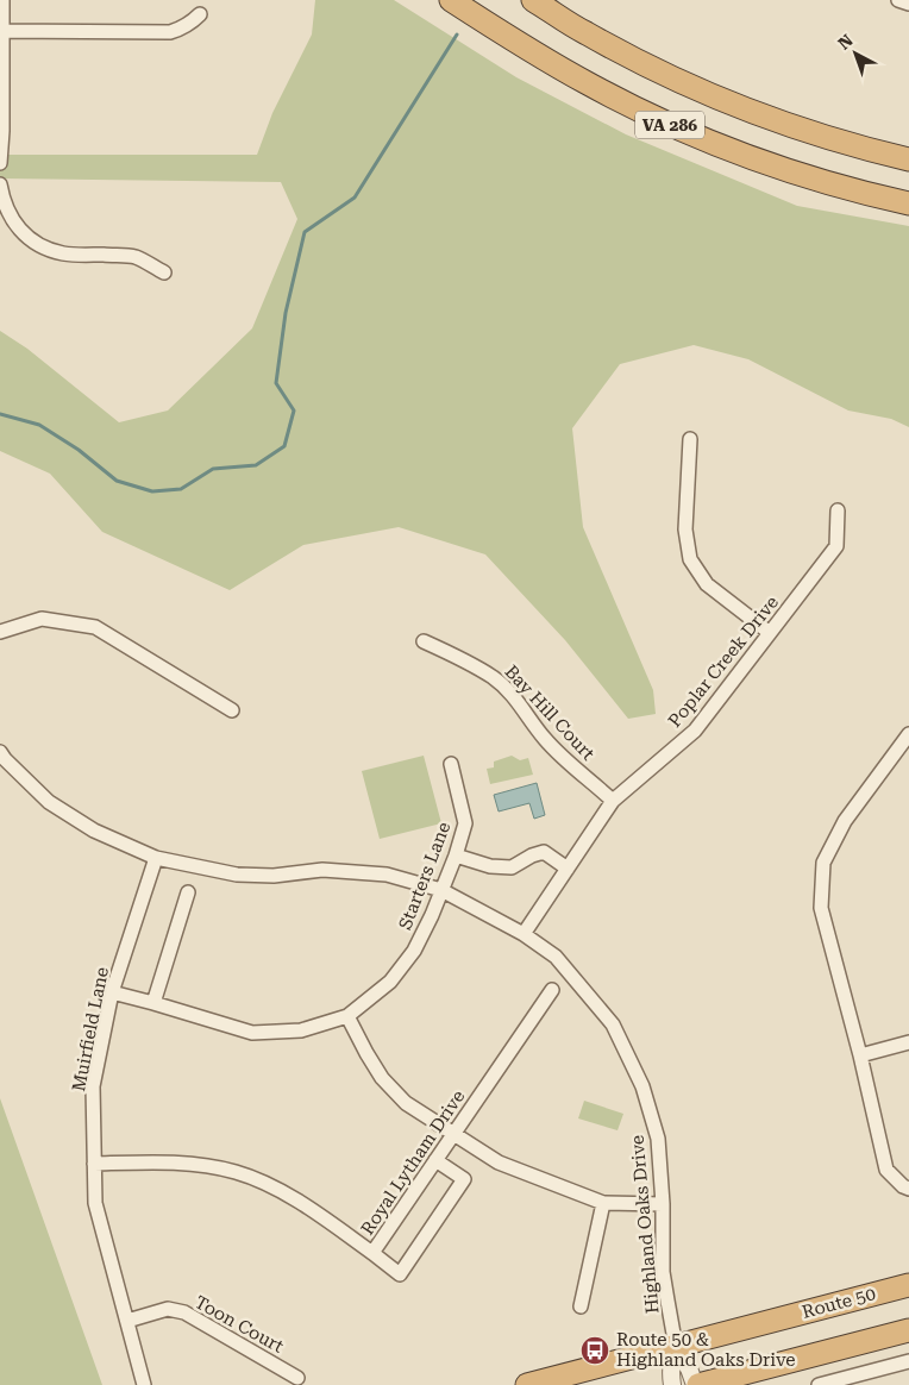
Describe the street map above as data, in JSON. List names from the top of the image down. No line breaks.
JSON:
{"streets":{"highway":["VA 286","Route 50"],"street":["Poplar Creek Drive","Bay Hill Court","Starters Lane","Muirfield Lane","Royal Lytham Drive","Highland Oaks Drive","Toon Court"]},"crossings":[["Poplar Creek Drive","Bay Hill Court"],["Poplar Creek Drive","Highland Oaks Drive"],["Starters Lane","Muirfield Lane"],["Starters Lane","Highland Oaks Drive"],["Muirfield Lane","Royal Lytham Drive"],["Muirfield Lane","Highland Oaks Drive"],["Muirfield Lane","Toon Court"],["Highland Oaks Drive","Route 50"]],"places":{"bus stop":["Route 50 & Highland Oaks Drive"]},"north":"top left"}
